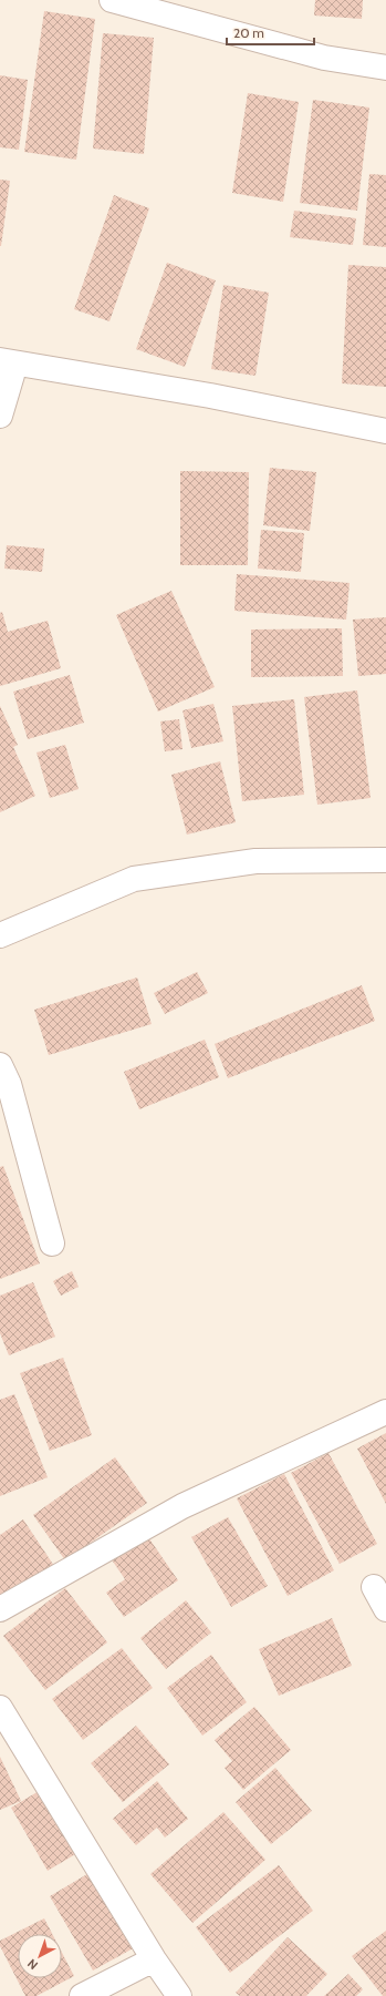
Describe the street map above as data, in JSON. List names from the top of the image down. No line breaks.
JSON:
{"scale_bar":"20 m","north":"bottom left"}
